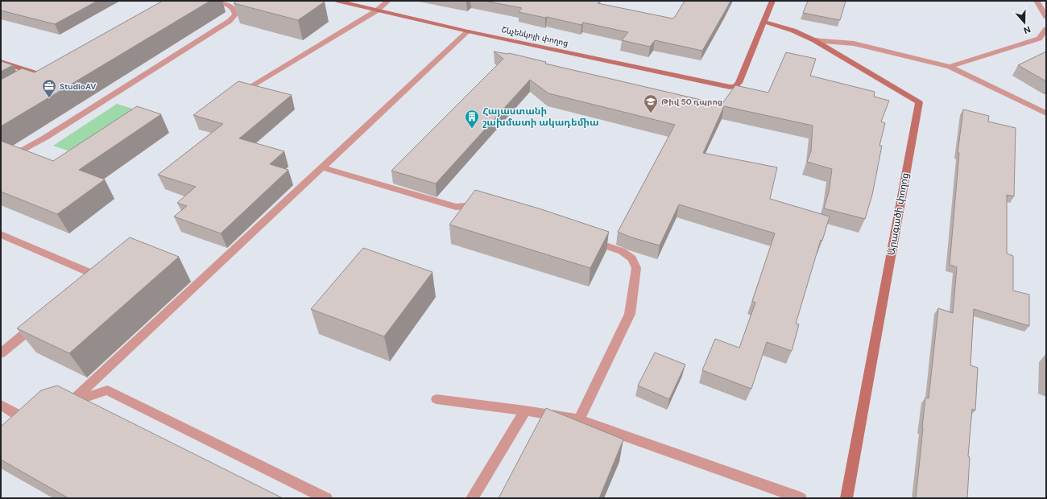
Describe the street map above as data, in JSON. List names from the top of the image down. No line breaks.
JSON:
{"streets":{"street":["Շևչենկոյի փողոց","Արագածի փողոց"]},"crossings":[["Շևչենկոյի փողոց","Արագածի փողոց"]],"places":{"office":["StudioAV"],"school or university":["Թիվ 50 դպրոց"],"building":["Հայաստանի շախմատի ակադեմիա"]},"north":"bottom"}
